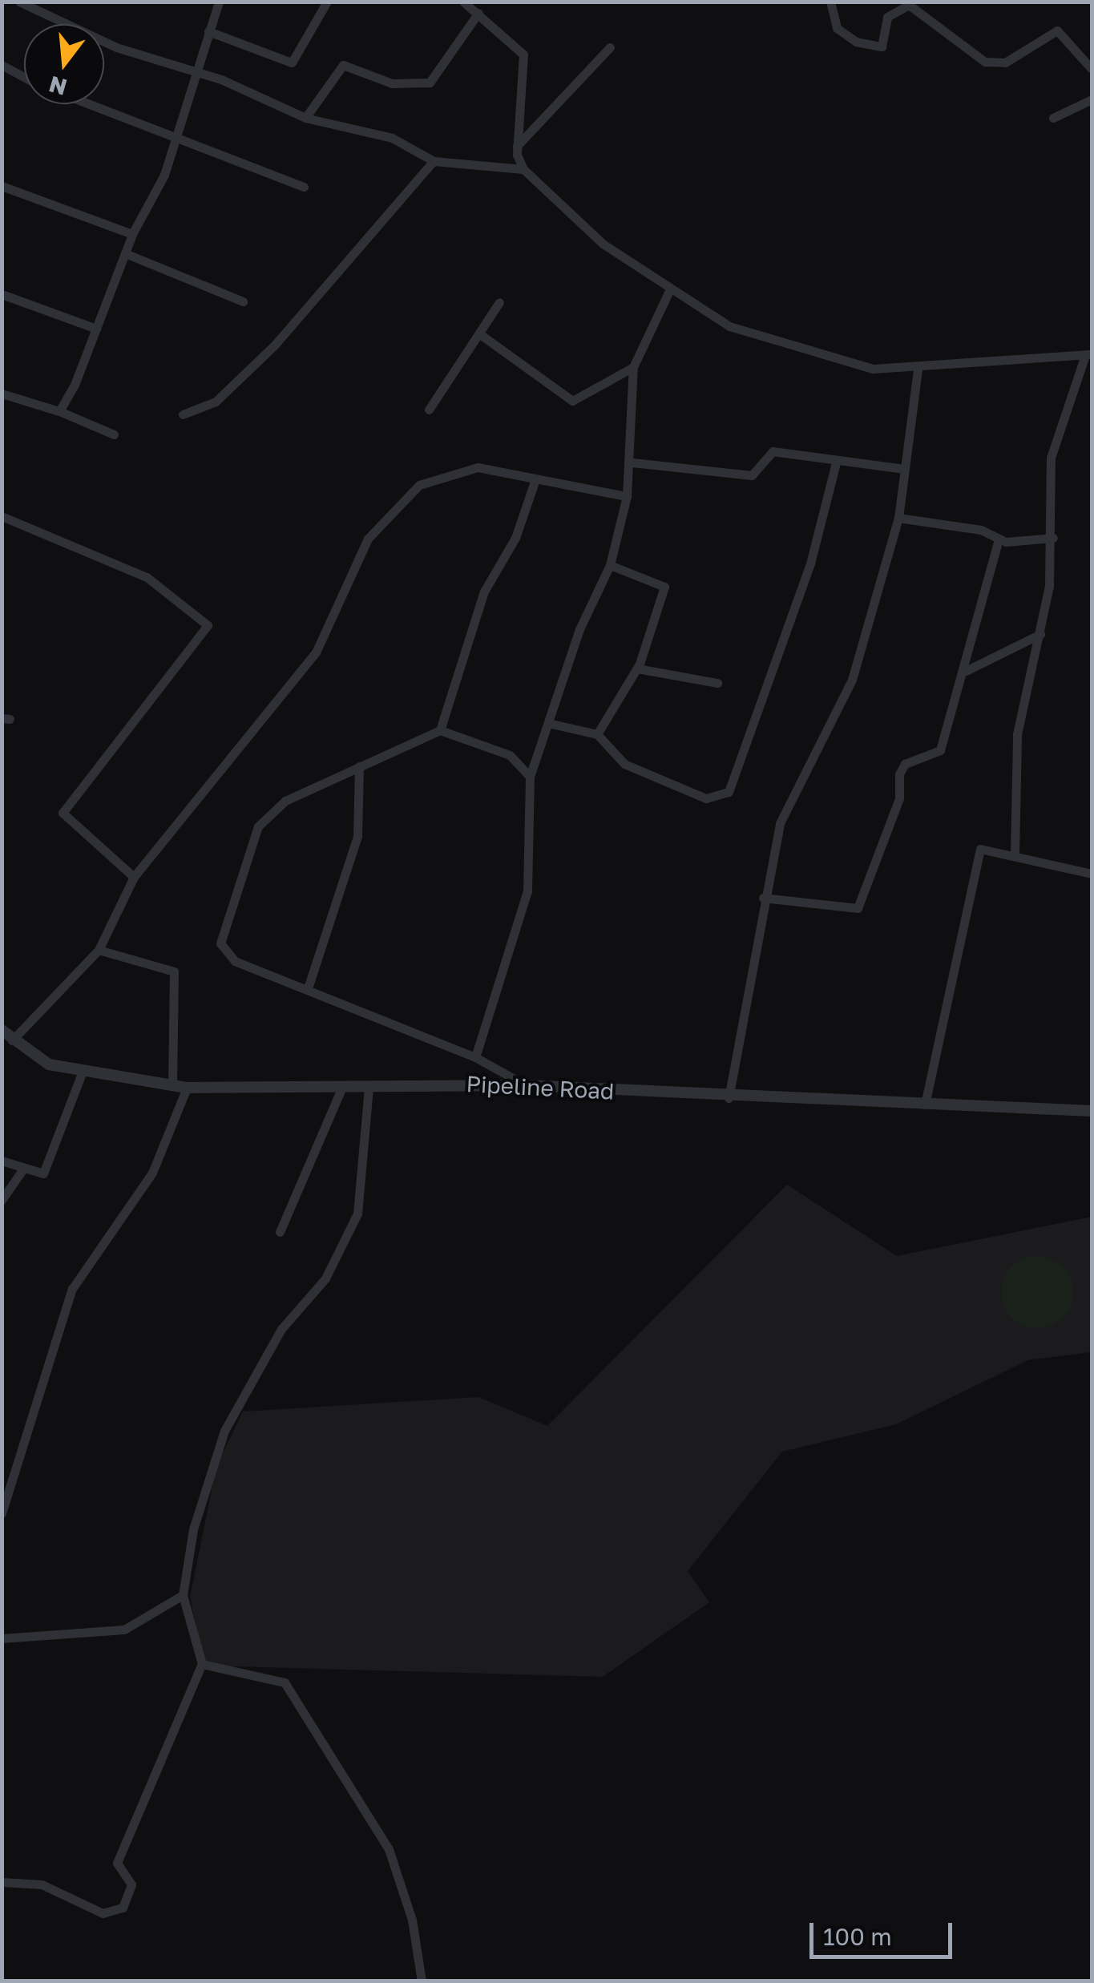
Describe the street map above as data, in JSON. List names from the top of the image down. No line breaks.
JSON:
{"streets":{"street":["Pipeline Road"]},"scale_bar":"100 m","north":"bottom"}
